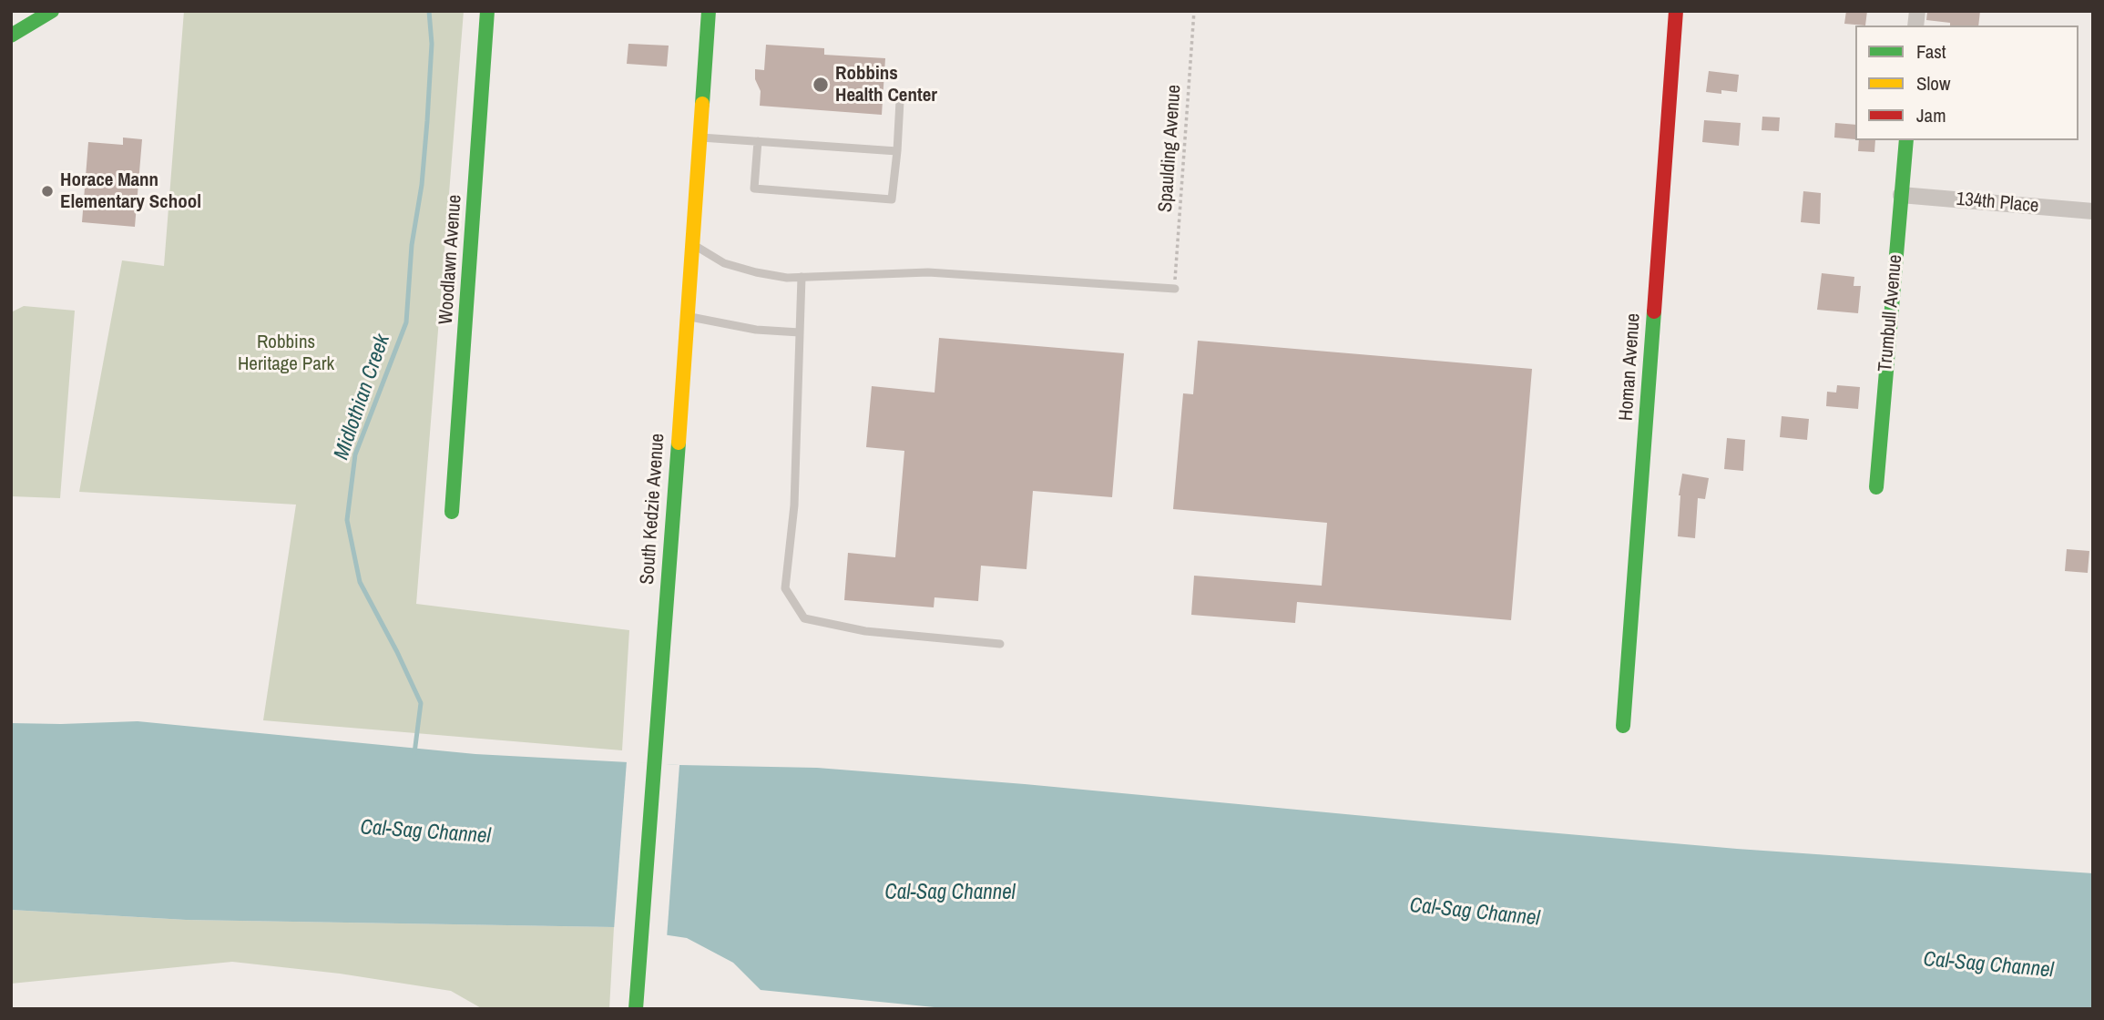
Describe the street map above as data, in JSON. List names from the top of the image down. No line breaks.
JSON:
{"streets":{"street":["134th Place","Woodlawn Avenue","Trumbull Avenue","Homan Avenue","South Kedzie Avenue"],"path":["Spaulding Avenue"]},"crossings":[["134th Place","Trumbull Avenue"]],"water":["Midlothian Creek","Cal-Sag Channel"],"parks":["Robbins Heritage Park"],"places":["Robbins Health Center","Horace Mann Elementary School"],"legend":["Fast","Slow","Jam"]}
